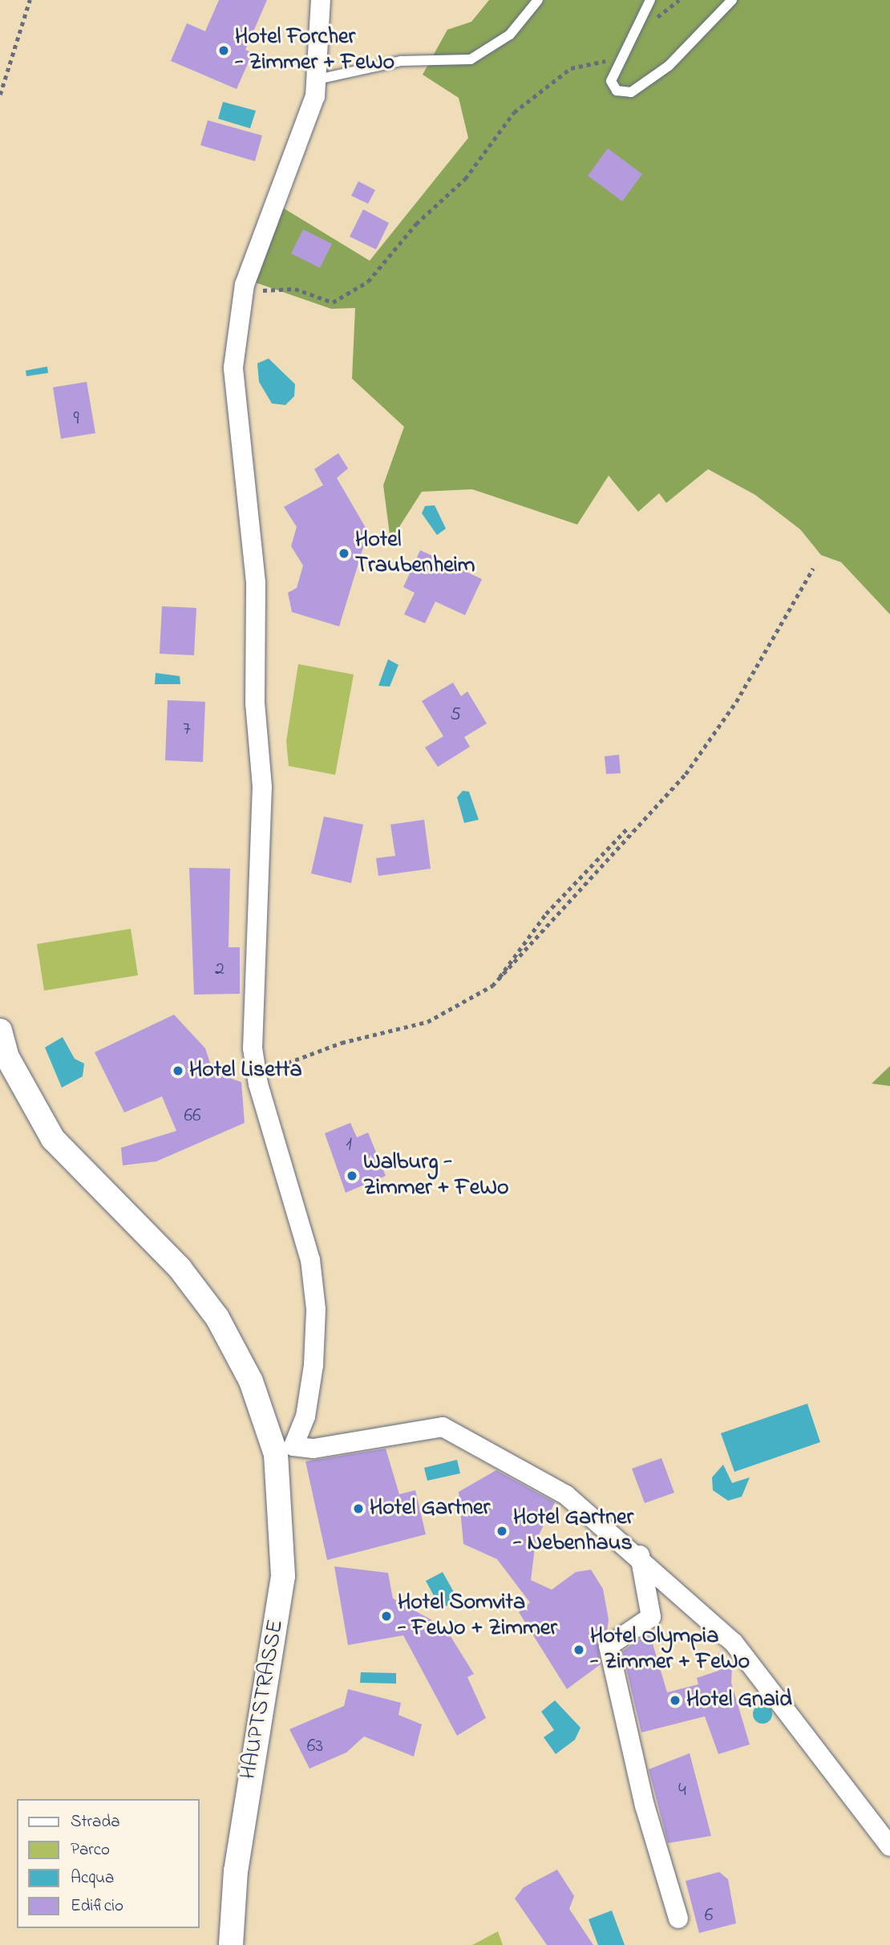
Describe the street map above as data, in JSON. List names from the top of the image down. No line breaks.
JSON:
{"streets":{"street":["HAUPTSTRASSE"]},"places":["Hotel Forcher - Zimmer + FeWo","Hotel Traubenheim","Hotel Lisetta","Walburg - Zimmer + FeWo","Hotel Gartner","Hotel Gartner - Nebenhaus","Hotel Somvita - FeWo + Zimmer","Hotel Olympia - Zimmer + FeWo","Hotel Gnaid"],"house_numbers":["9","5","7","2","66","1","63","4","6"],"legend":["Strada","Parco","Acqua","Edificio"]}
